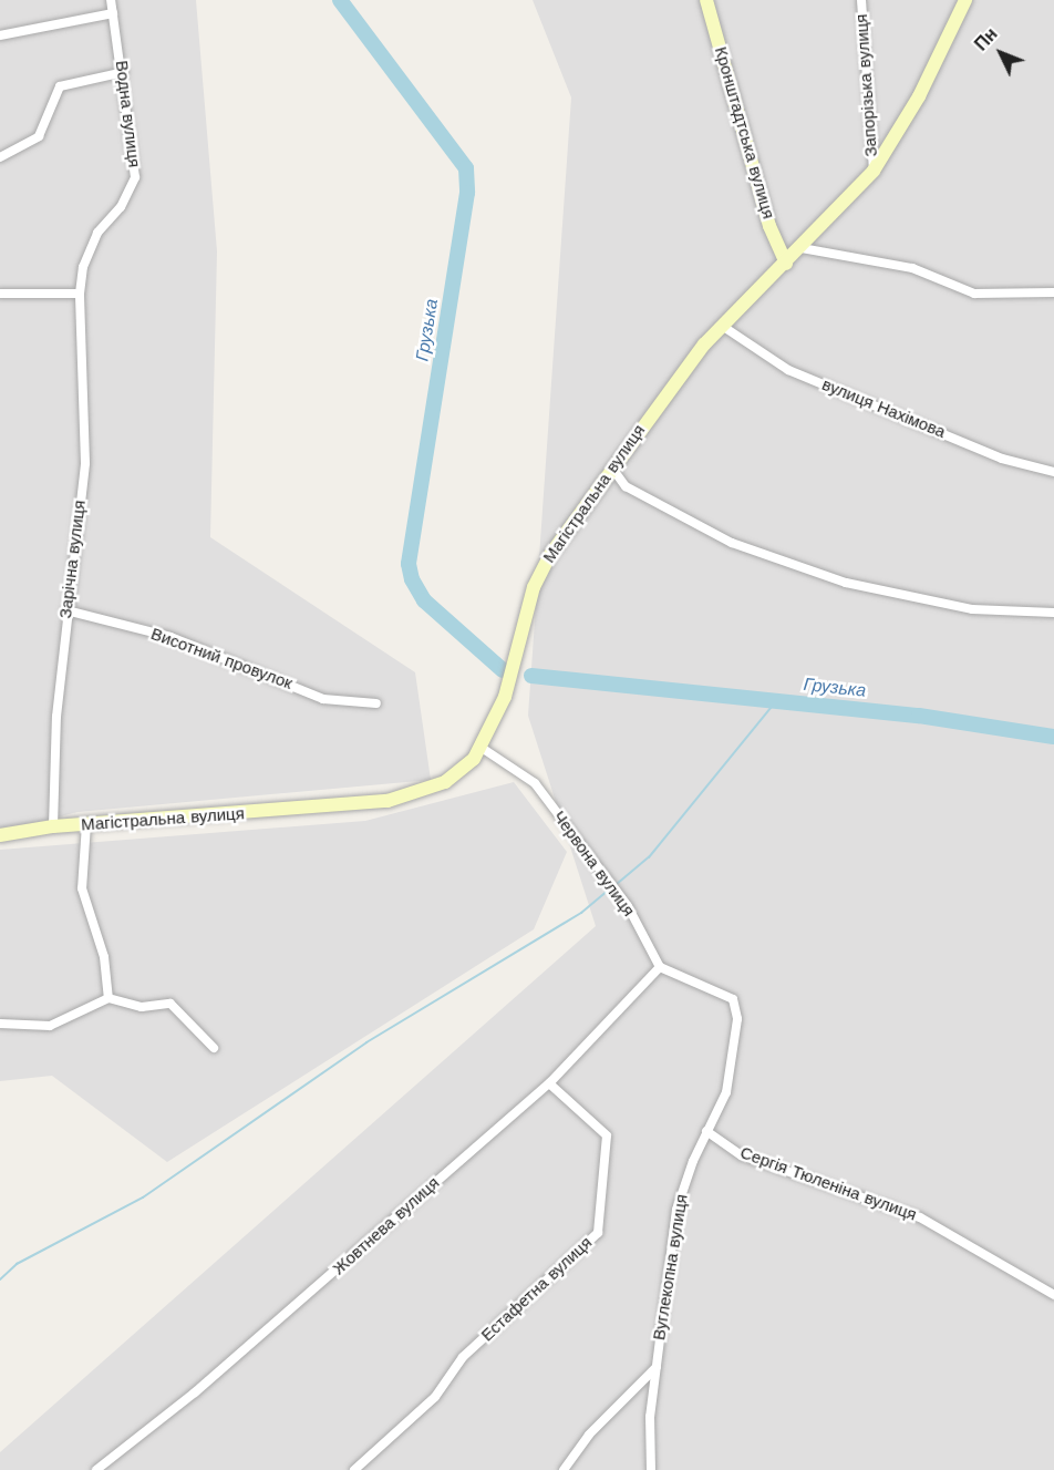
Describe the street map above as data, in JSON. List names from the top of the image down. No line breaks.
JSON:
{"streets":{"main road":["Кронштадтська вулиця","Магістральна вулиця"],"street":["Запорізька вулиця","Водна вулиця","вулиця Нахімова","Зарічна вулиця","Висотний провулок","Червона вулиця","Сергія Тюленіна вулиця","Жовтнева вулиця","Вуглекопна вулиця","Естафетна вулиця"]},"crossings":[["Запорізька вулиця","Магістральна вулиця"],["Водна вулиця","Зарічна вулиця"],["Кронштадтська вулиця","Магістральна вулиця"],["вулиця Нахімова","Магістральна вулиця"],["Магістральна вулиця","Зарічна вулиця"],["Магістральна вулиця","Червона вулиця"],["Зарічна вулиця","Висотний провулок"],["Червона вулиця","Жовтнева вулиця"],["Червона вулиця","Вуглекопна вулиця"],["Сергія Тюленіна вулиця","Вуглекопна вулиця"],["Жовтнева вулиця","Вуглекопна вулиця"],["Жовтнева вулиця","Естафетна вулиця"]],"water":["Грузька"],"north":"top left"}
